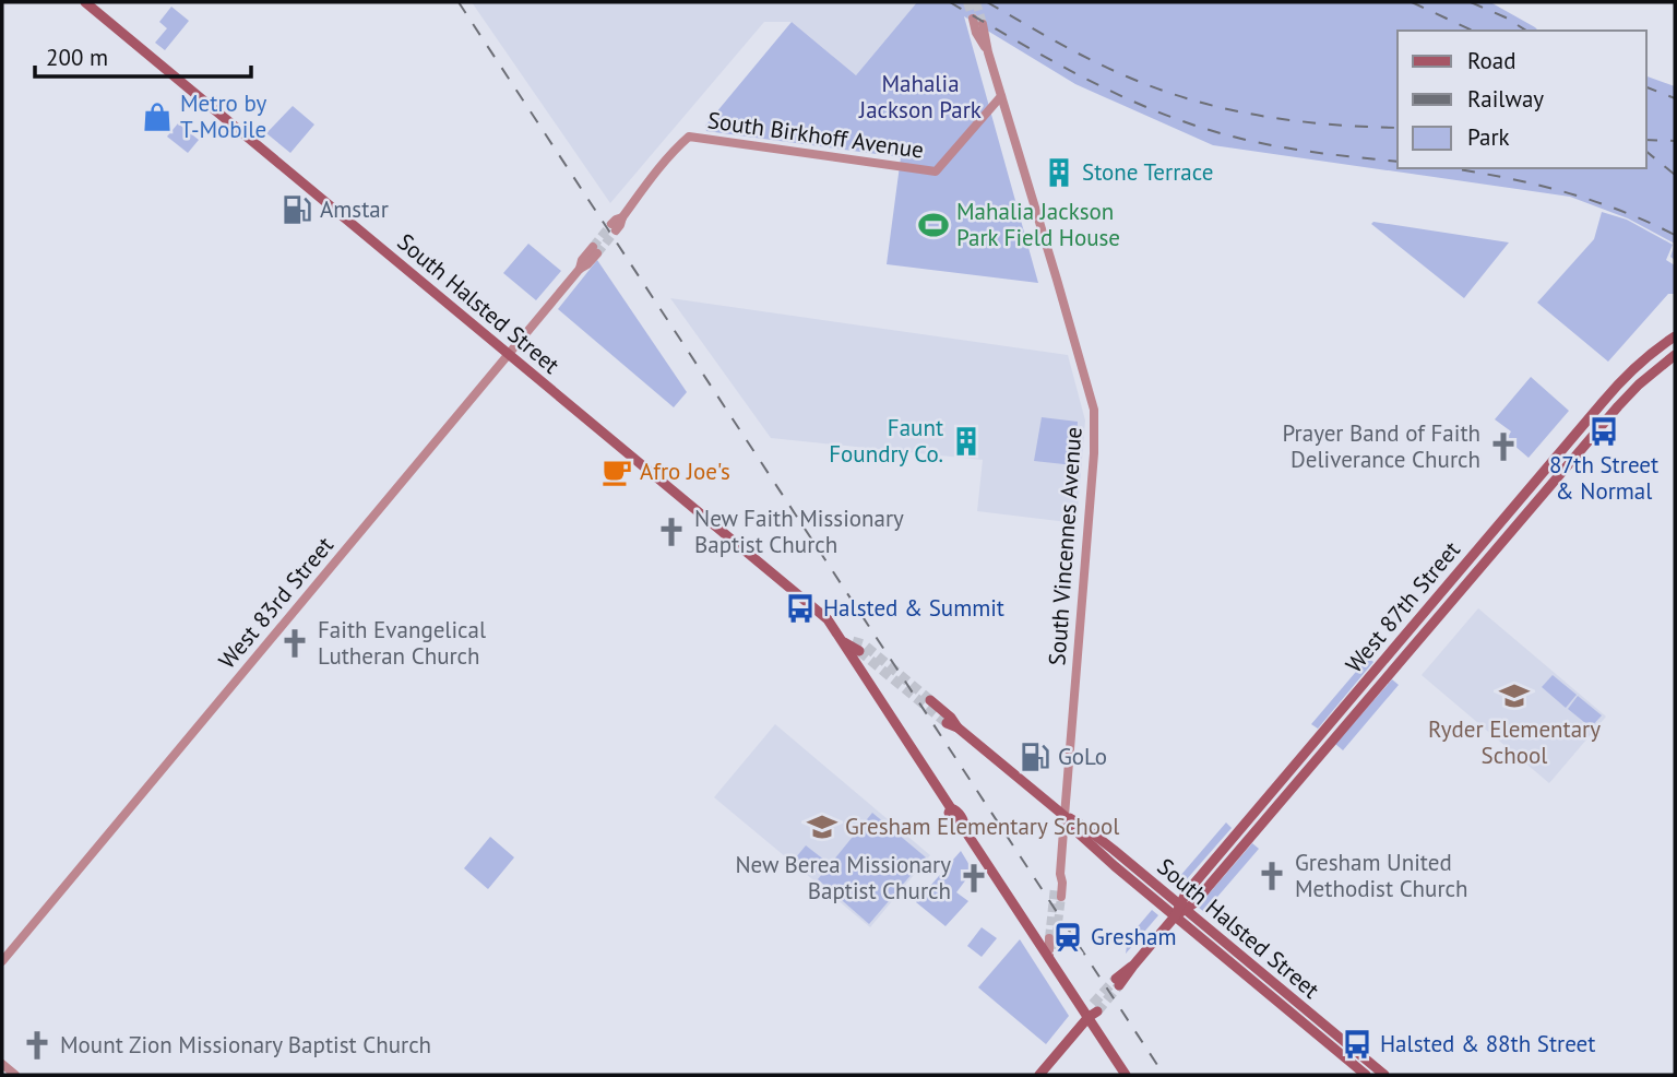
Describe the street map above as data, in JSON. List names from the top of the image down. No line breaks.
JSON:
{"streets":{"main road":["South Halsted Street","West 87th Street"],"street":["South Birkhoff Avenue","South Vincennes Avenue","West 83rd Street"]},"crossings":[["South Birkhoff Avenue","South Vincennes Avenue"],["South Halsted Street","South Vincennes Avenue"],["South Halsted Street","West 83rd Street"],["South Halsted Street","West 87th Street"]],"parks":["Mahalia Jackson Park"],"places":{"shop":["Metro by T-Mobile"],"building":["Stone Terrace","Faunt Foundry Co."],"fuel station":["Amstar","GoLo"],"sports":["Mahalia Jackson Park Field House"],"bus stop":["87th Street & Normal","Halsted & Summit","Halsted & 88th Street"],"church":["Prayer Band of Faith Deliverance Church","New Faith Missionary Baptist Church","Faith Evangelical Lutheran Church","Gresham United Methodist Church","New Berea Missionary Baptist Church","Mount Zion Missionary Baptist Church"],"cafe":["Afro Joe's"],"school or university":["Ryder Elementary School","Gresham Elementary School"],"station":["Gresham"]},"legend":["Road","Railway","Park"],"scale_bar":"200 m"}
